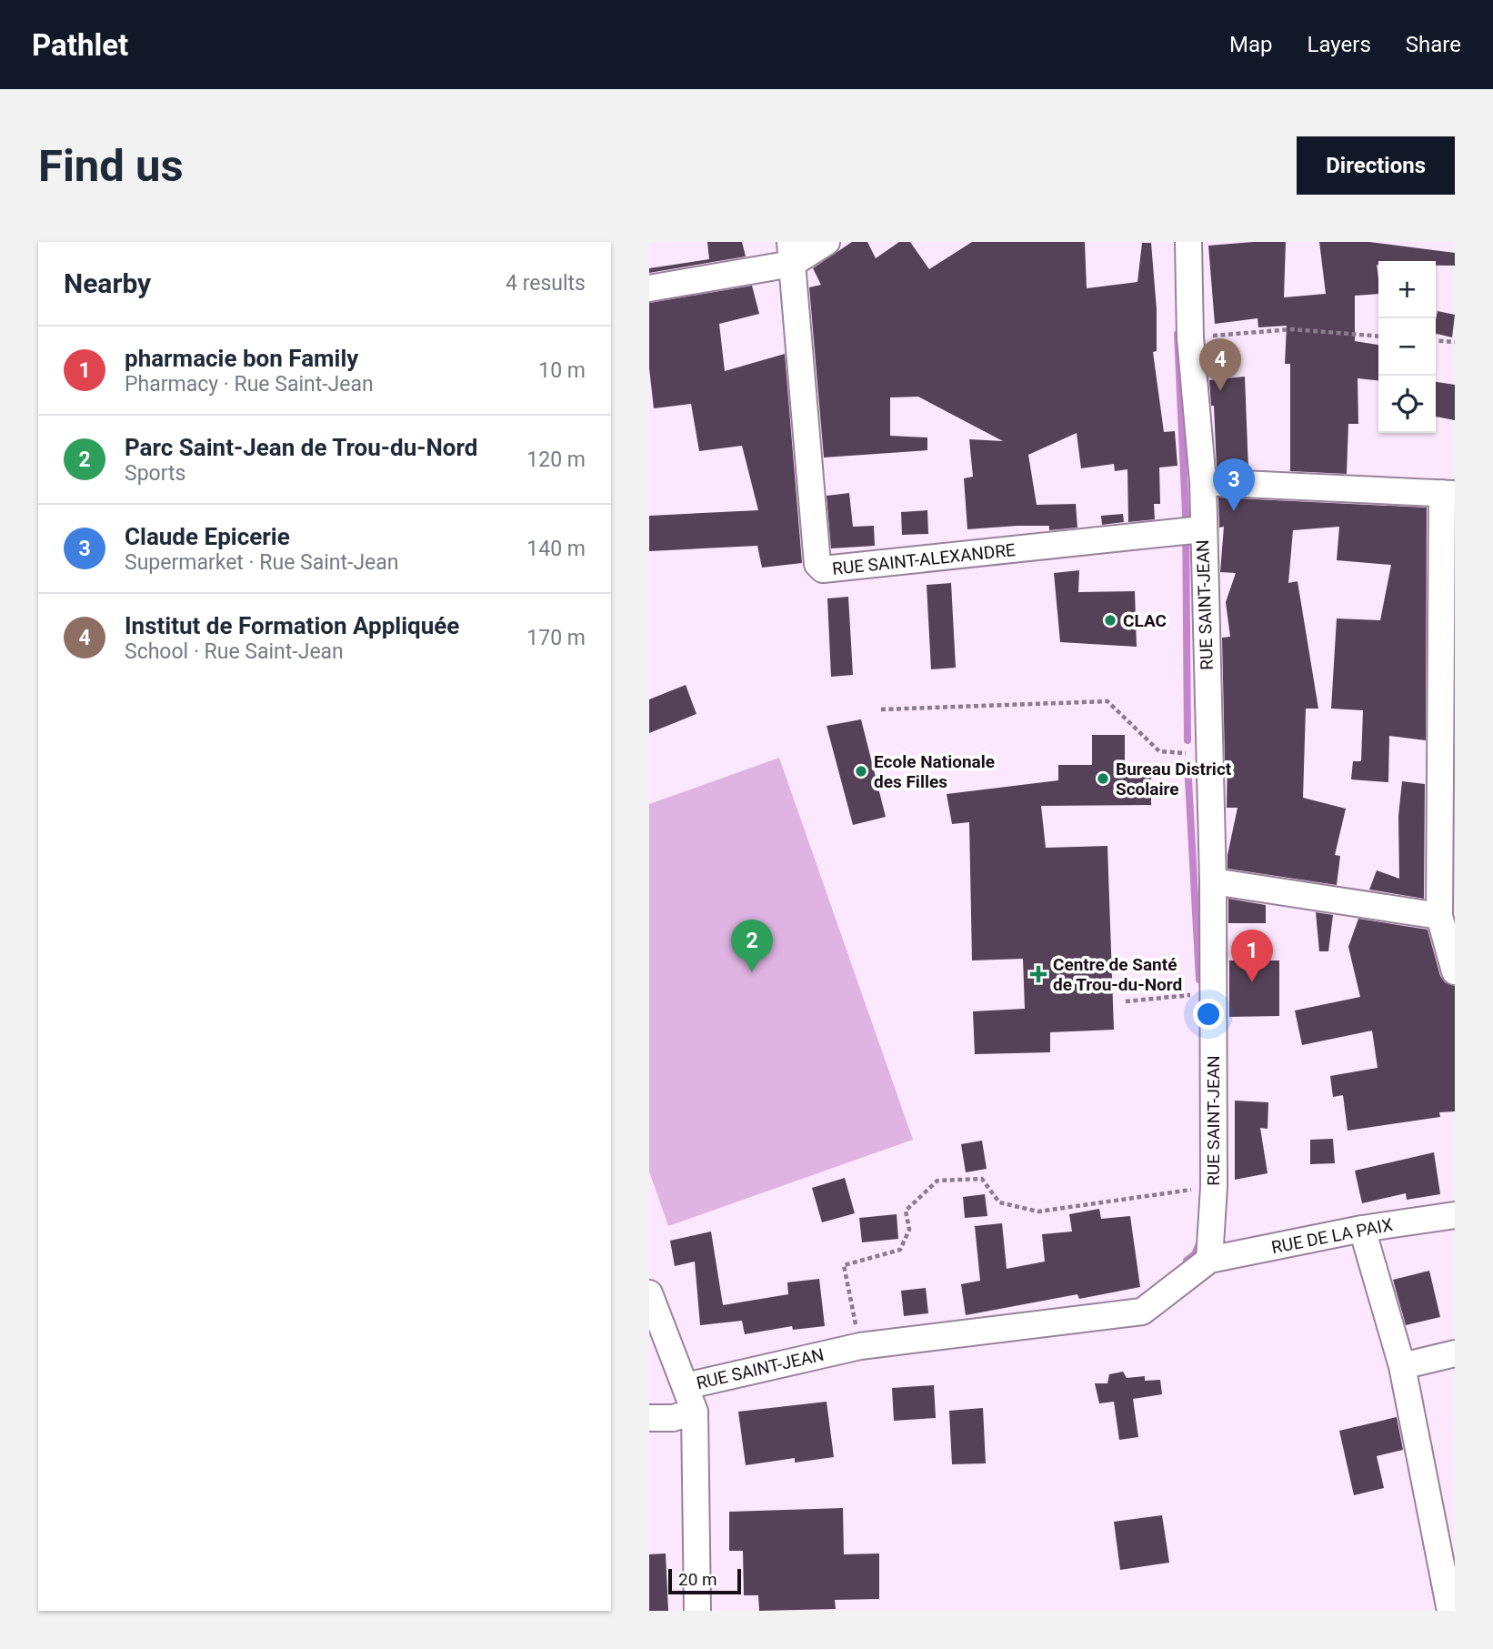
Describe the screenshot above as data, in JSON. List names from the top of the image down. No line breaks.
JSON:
{"streets":{"street":["RUE SAINT-ALEXANDRE","RUE SAINT-JEAN","RUE DE LA PAIX"]},"crossings":[["RUE SAINT-ALEXANDRE","RUE SAINT-JEAN"],["RUE SAINT-JEAN","RUE DE LA PAIX"]],"places":{"other":["CLAC","Ecole Nationale des Filles","Bureau District Scolaire"],"health":["Centre de Santé de Trou-du-Nord"]},"scale_bar":"20 m","page":{"header":"Pathlet","nav":["Map","Layers","Share"],"buttons":"Directions","title":"Find us","heading":["Nearby","4 results"],"map_buttons":["+","−"],"list":[{"mark":"1","name":"pharmacie bon Family","note":"Pharmacy · Rue Saint-Jean","value":"10 m"},{"mark":"2","name":"Parc Saint-Jean de Trou-du-Nord","note":"Sports","value":"120 m"},{"mark":"3","name":"Claude Epicerie","note":"Supermarket · Rue Saint-Jean","value":"140 m"},{"mark":"4","name":"Institut de Formation Appliquée","note":"School · Rue Saint-Jean","value":"170 m"}],"pins":["4","3","2","1"],"scale":"20 m"}}
